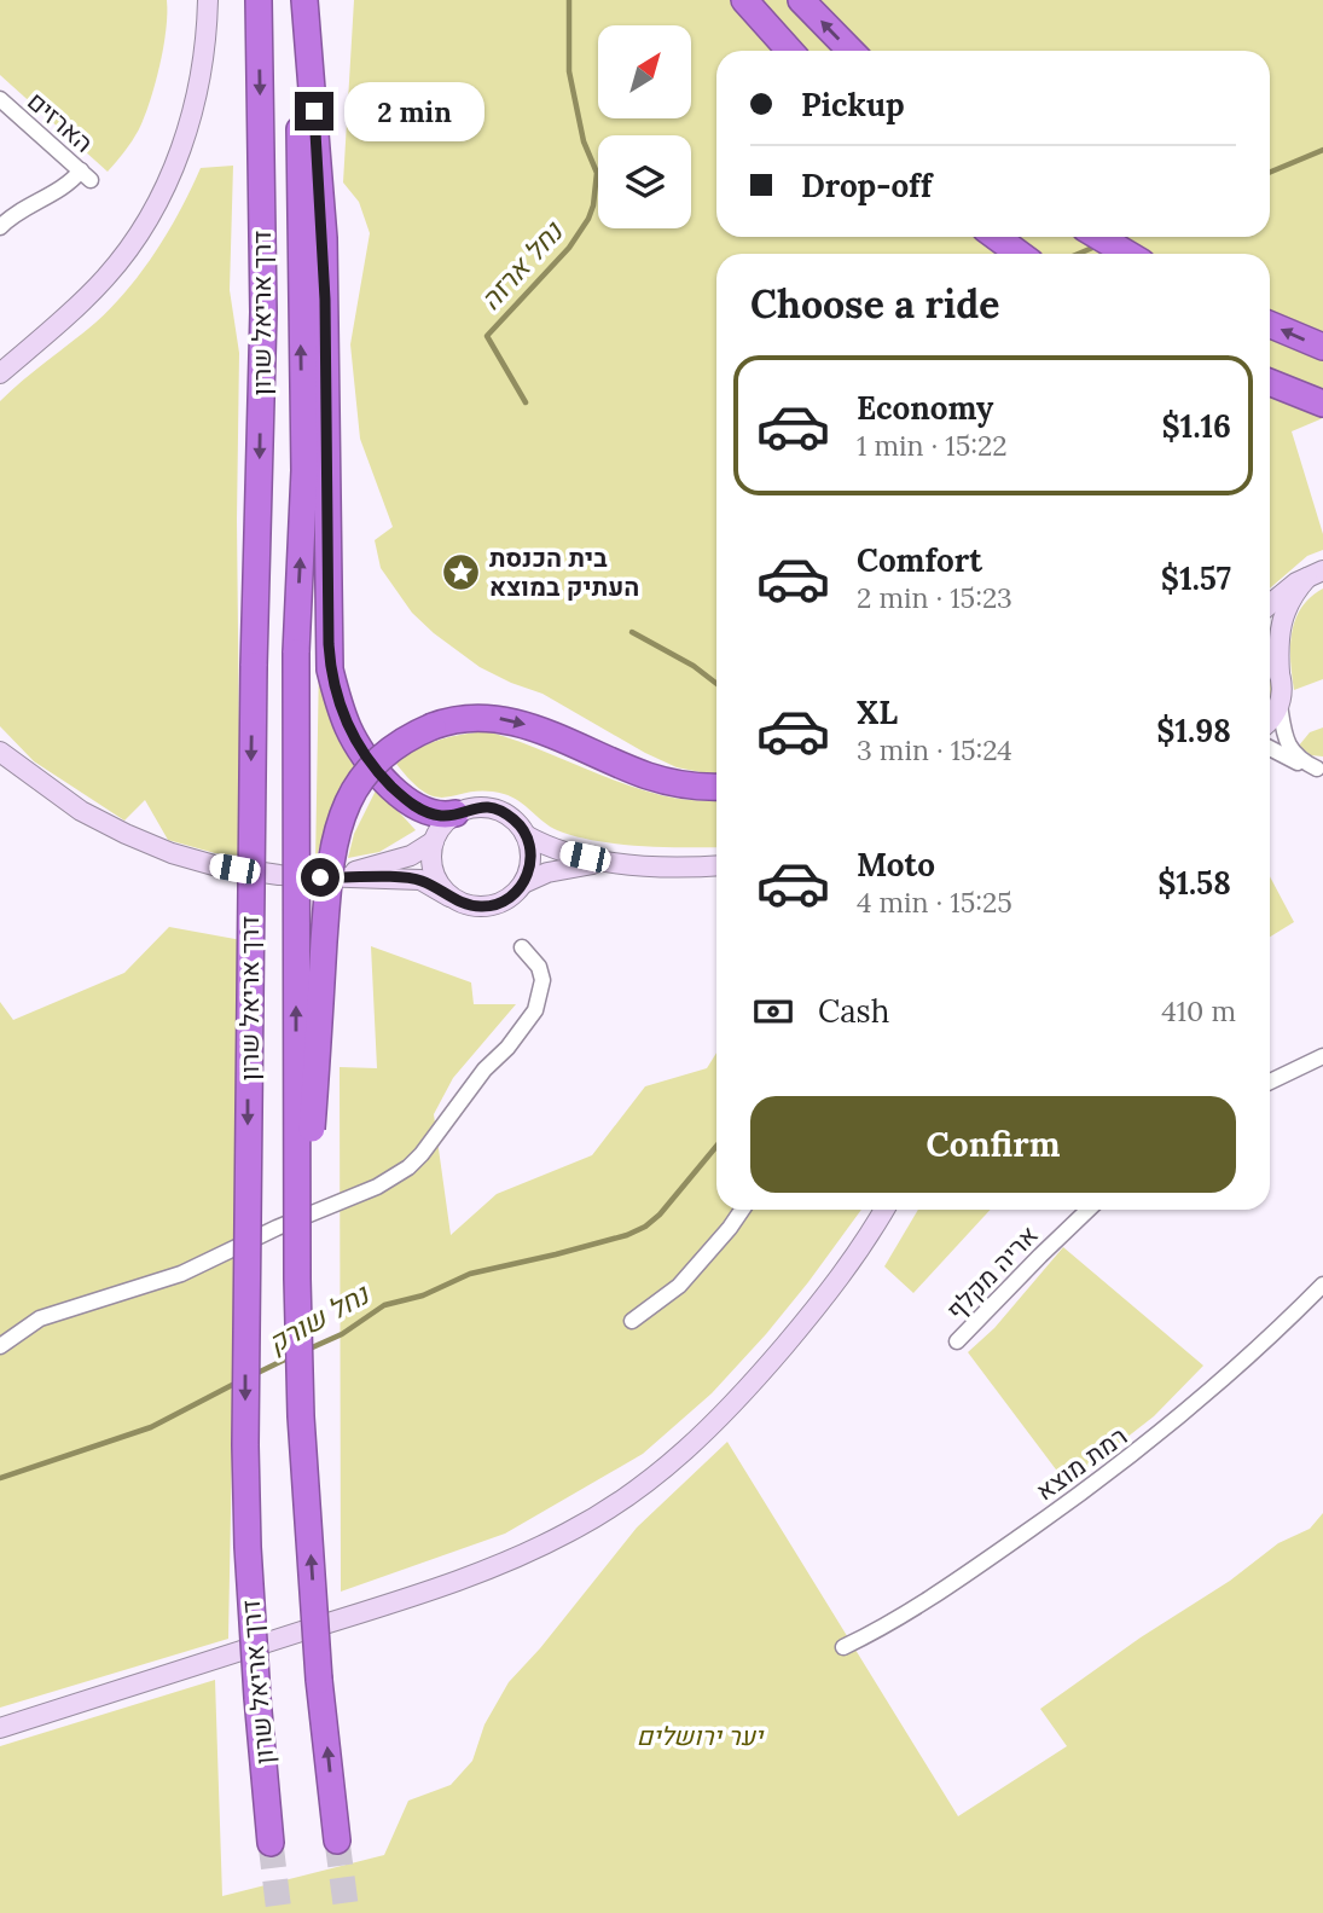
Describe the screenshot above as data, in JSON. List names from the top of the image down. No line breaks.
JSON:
{"streets":{"highway":["דרך אריאל שרון"],"street":["הארזים","אריה מקלף","רמת מוצא"]},"water":["נחל ארזה","נחל שורק"],"parks":["יער ירושלים"],"places":{"place":["בית הכנסת העתיק במוצא"]},"north":"top right","page":{"banner":["Pickup","Drop-off"],"bubble":"2 min","heading":"Choose a ride","list":[{"name":"Economy","note":"1 min · 15:22","value":"$1.16"},{"name":"Comfort","note":"2 min · 15:23","value":"$1.57"},{"name":"XL","note":"3 min · 15:24","value":"$1.98"},{"name":"Moto","note":"4 min · 15:25","value":"$1.58"}],"pay":["Cash","410 m"],"buttons":"Confirm"}}
